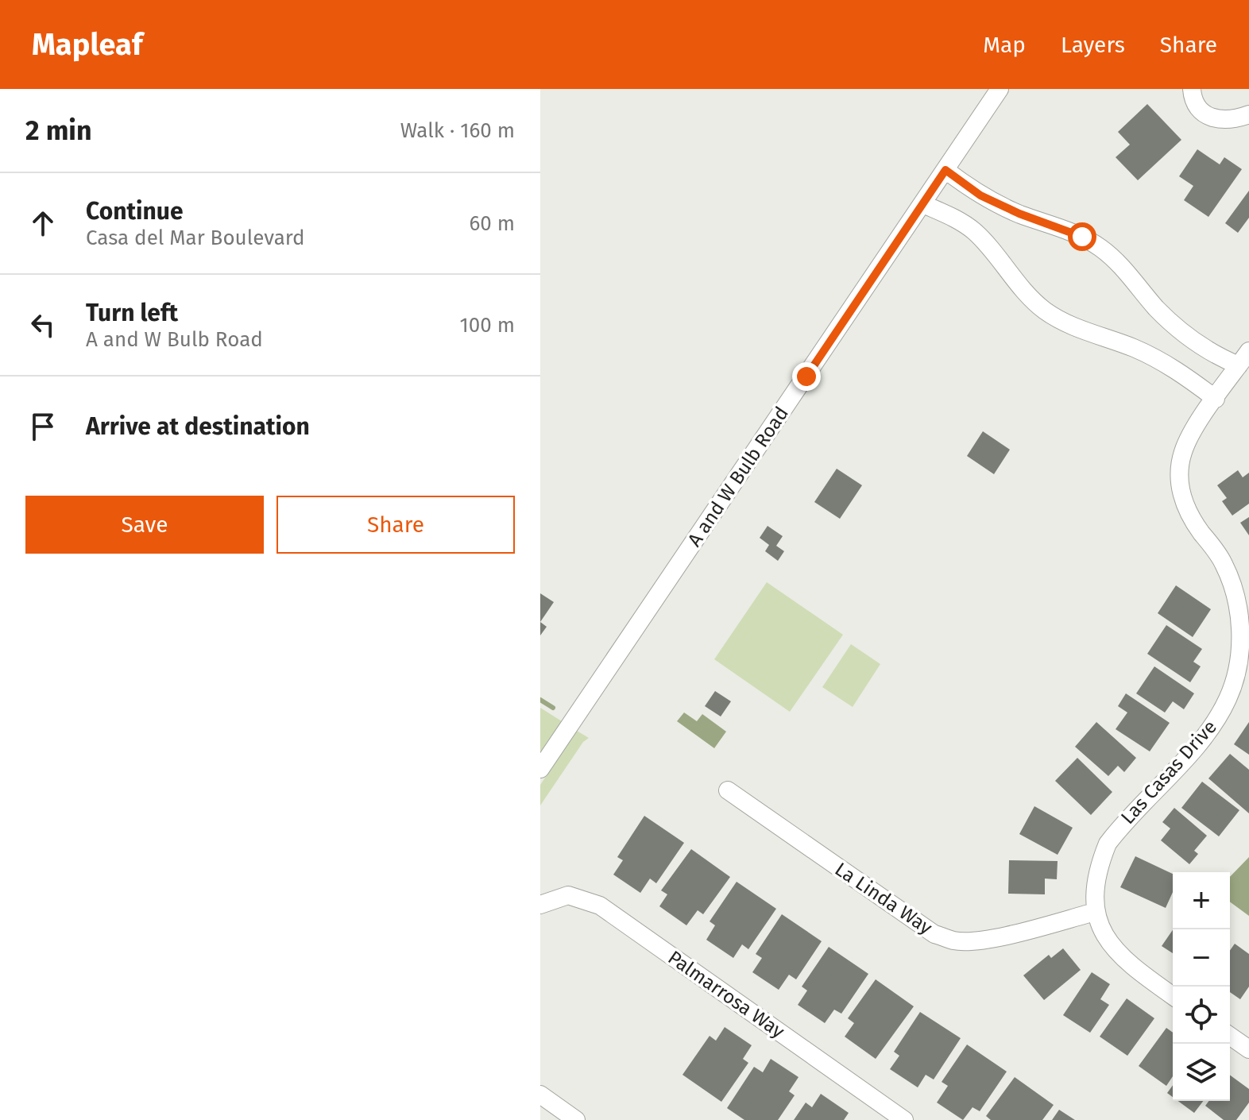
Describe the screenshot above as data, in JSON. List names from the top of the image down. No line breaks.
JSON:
{"streets":{"street":["A and W Bulb Road","Las Casas Drive","La Linda Way","Palmarrosa Way"]},"crossings":[["Las Casas Drive","La Linda Way"]],"page":{"header":"Mapleaf","nav":["Map","Layers","Share"],"heading":["2 min","Walk · 160 m"],"list":[["Continue","Casa del Mar Boulevard","60 m"],["Turn left","A and W Bulb Road","100 m"],"Arrive at destination"],"buttons":["Save","Share"],"map_buttons":["+","−"]}}
